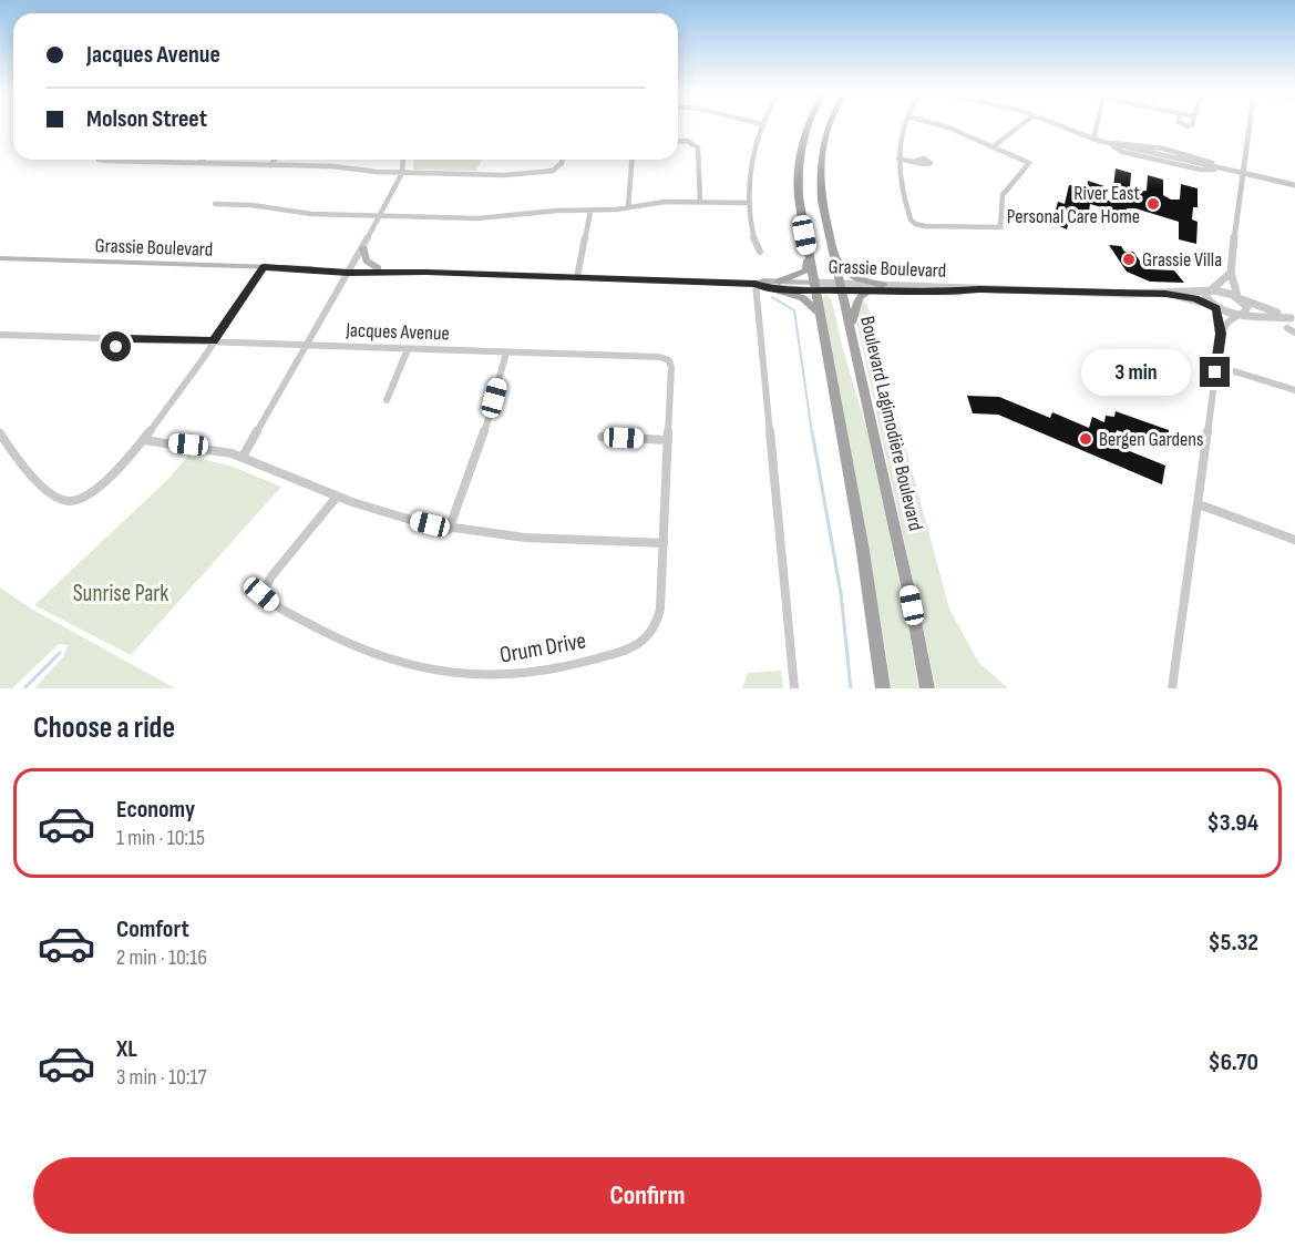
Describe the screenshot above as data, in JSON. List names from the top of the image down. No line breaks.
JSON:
{"streets":{"main road":["Grassie Boulevard","Boulevard Lagimodière Boulevard"],"street":["Jacques Avenue","Orum Drive"]},"crossings":[["Grassie Boulevard","Boulevard Lagimodière Boulevard"],["Jacques Avenue","Orum Drive"]],"parks":["Sunrise Park"],"places":["River East Personal Care Home","Grassie Villa","Bergen Gardens"],"page":{"banner":["Jacques Avenue","Molson Street"],"bubble":"3 min","heading":"Choose a ride","list":[{"name":"Economy","note":"1 min · 10:15","value":"$3.94"},{"name":"Comfort","note":"2 min · 10:16","value":"$5.32"},{"name":"XL","note":"3 min · 10:17","value":"$6.70"}],"buttons":"Confirm"}}
